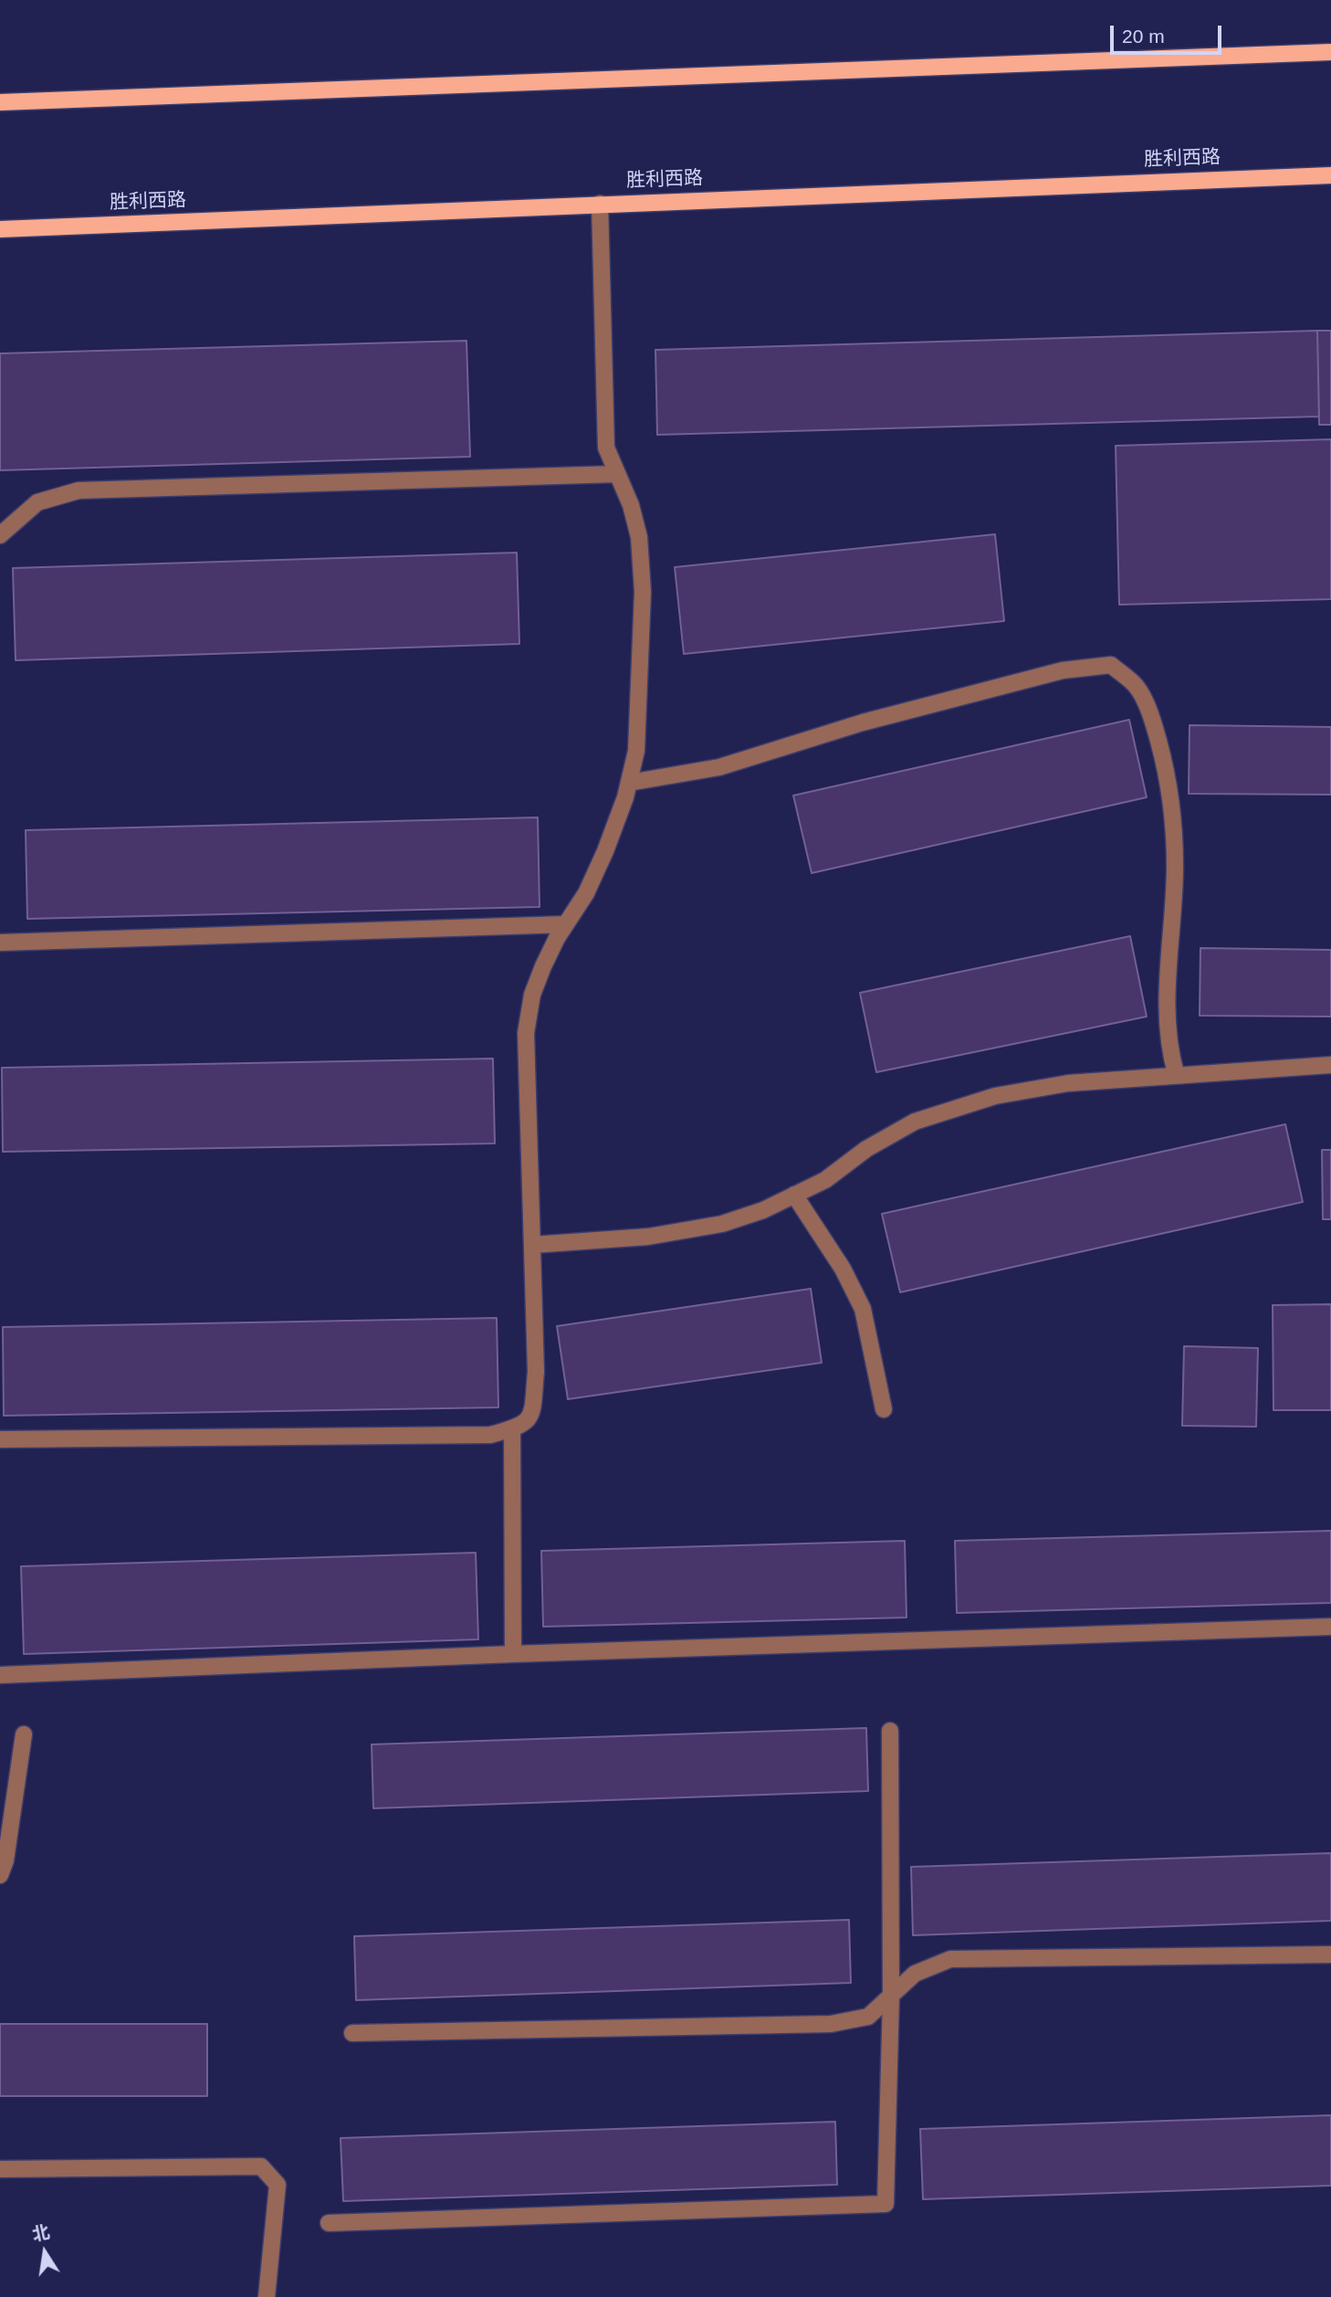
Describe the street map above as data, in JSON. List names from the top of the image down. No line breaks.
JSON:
{"streets":{"main road":["胜利西路"]},"scale_bar":"20 m","north":"top"}
